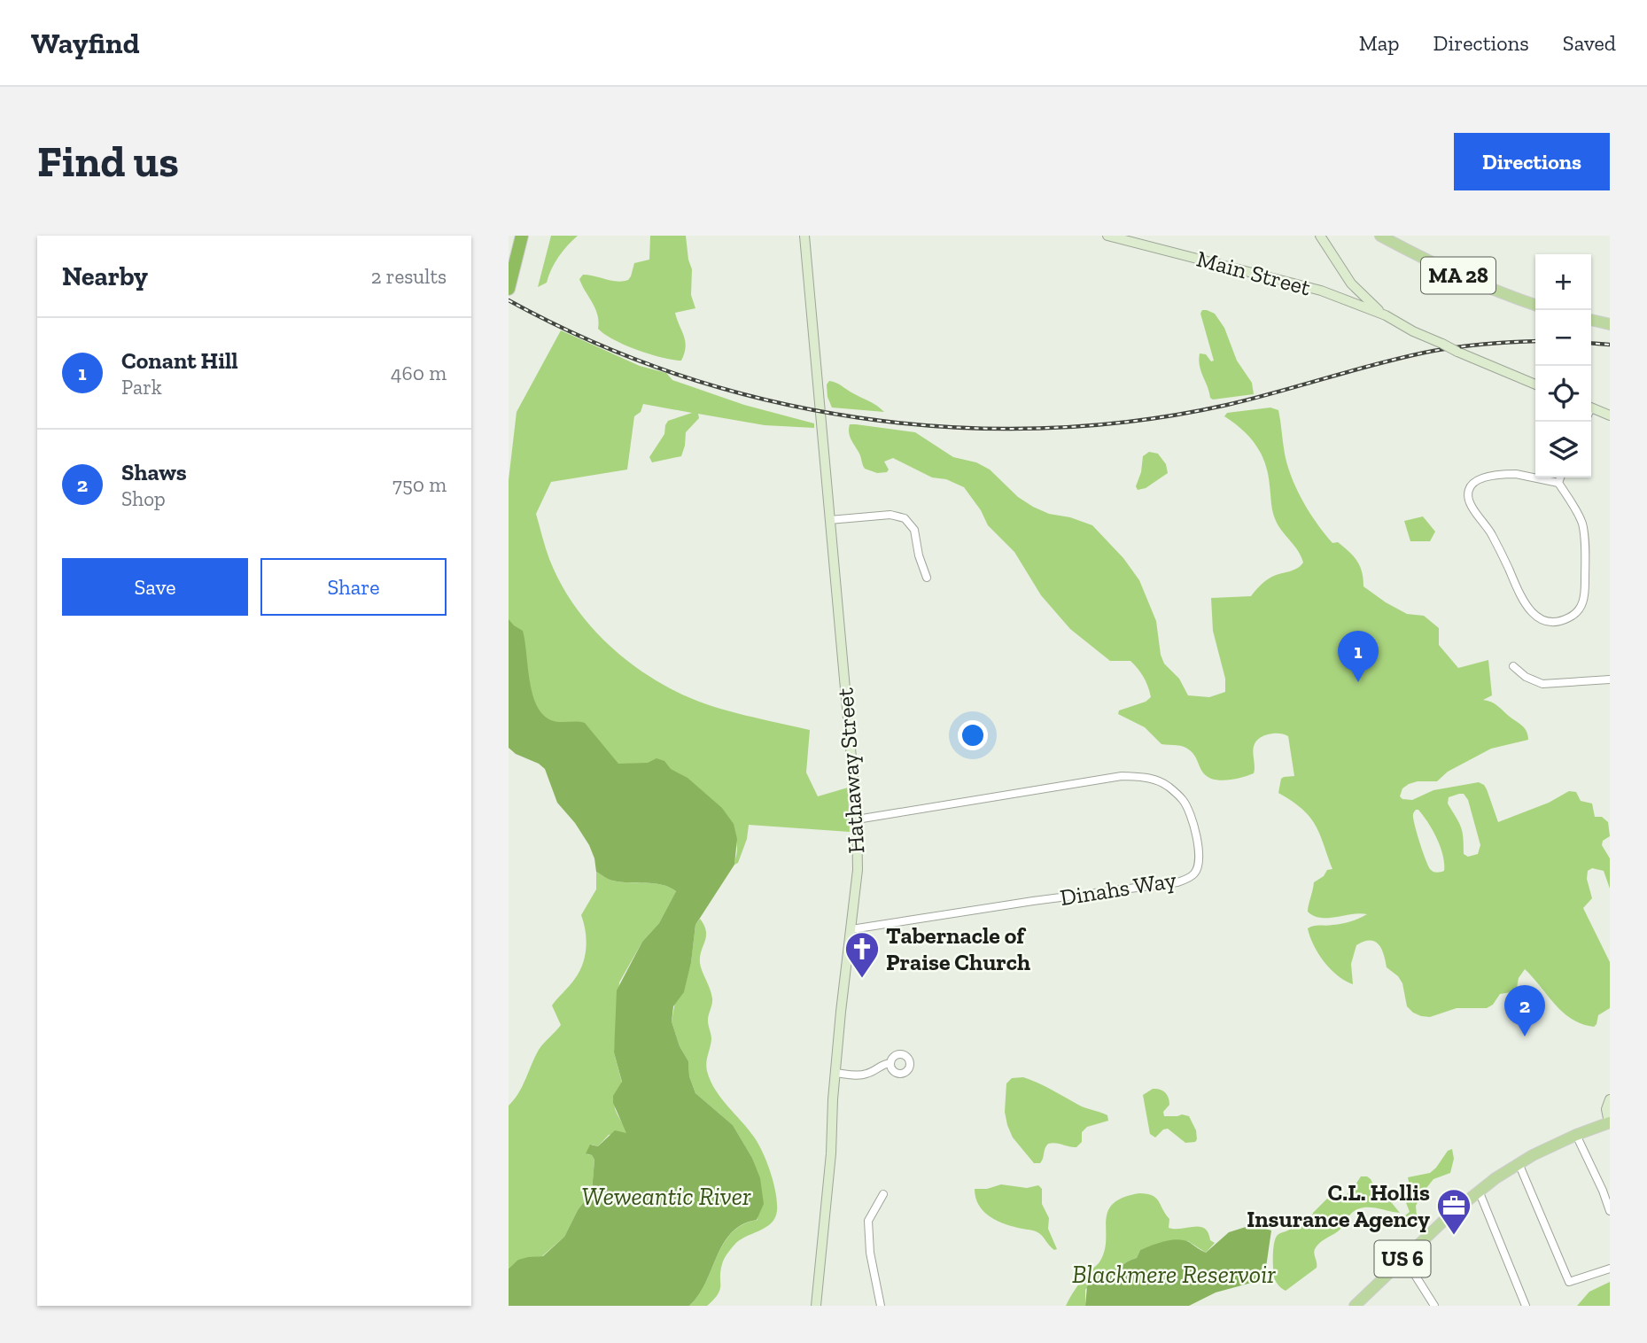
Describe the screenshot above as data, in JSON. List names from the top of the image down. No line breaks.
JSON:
{"streets":{"main road":["MA 28","US 6"],"street":["Main Street","Hathaway Street","Dinahs Way"]},"crossings":[["Hathaway Street","Dinahs Way"]],"water":["Weweantic River","Blackmere Reservoir"],"places":{"church":["Tabernacle of Praise Church"],"office":["C.L. Hollis Insurance Agency"]},"page":{"header":"Wayfind","nav":["Map","Directions","Saved"],"buttons":["Directions",["Save","Share"]],"title":"Find us","heading":["Nearby","2 results"],"map_buttons":["+","−"],"list":[{"mark":"1","name":"Conant Hill","note":"Park","value":"460 m"},{"mark":"2","name":"Shaws","note":"Shop","value":"750 m"}],"pins":["1","2"]}}
